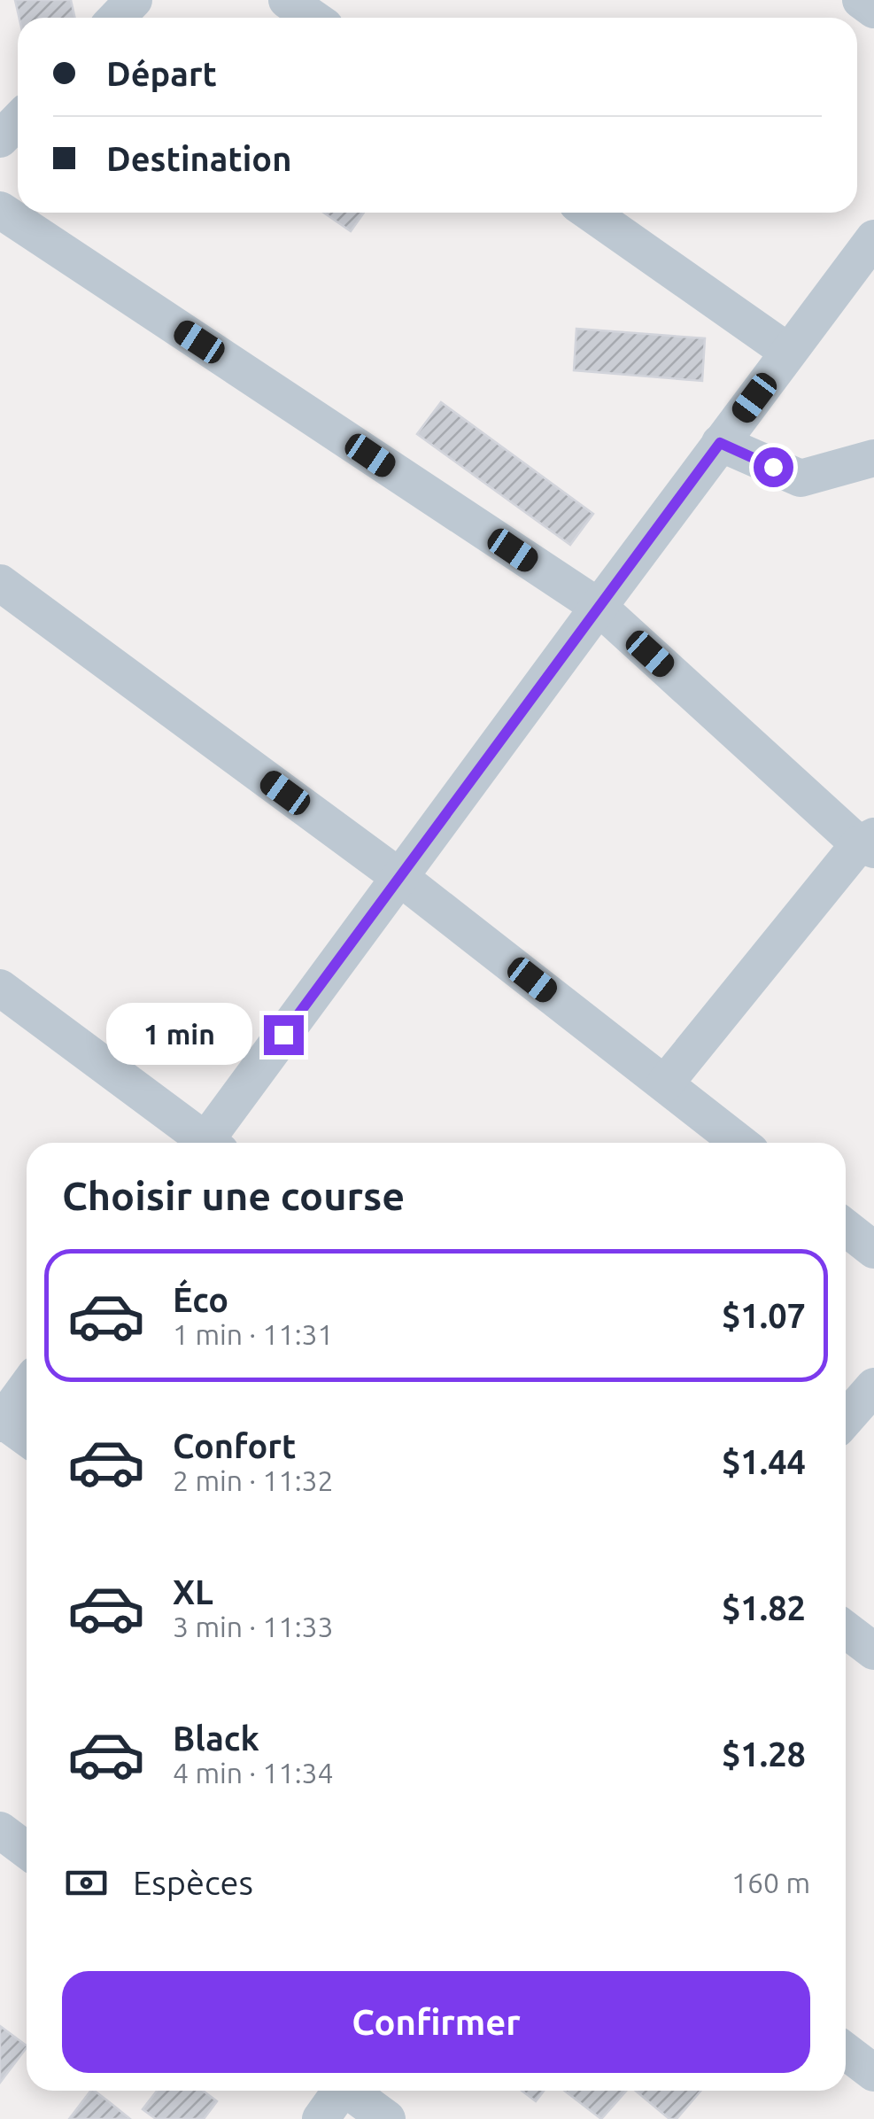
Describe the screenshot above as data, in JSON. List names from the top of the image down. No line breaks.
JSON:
{"page":{"banner":["Départ","Destination"],"bubble":"1 min","heading":"Choisir une course","list":[{"name":"Éco","note":"1 min · 11:31","value":"$1.07"},{"name":"Confort","note":"2 min · 11:32","value":"$1.44"},{"name":"XL","note":"3 min · 11:33","value":"$1.82"},{"name":"Black","note":"4 min · 11:34","value":"$1.28"}],"pay":["Espèces","160 m"],"buttons":"Confirmer"}}
